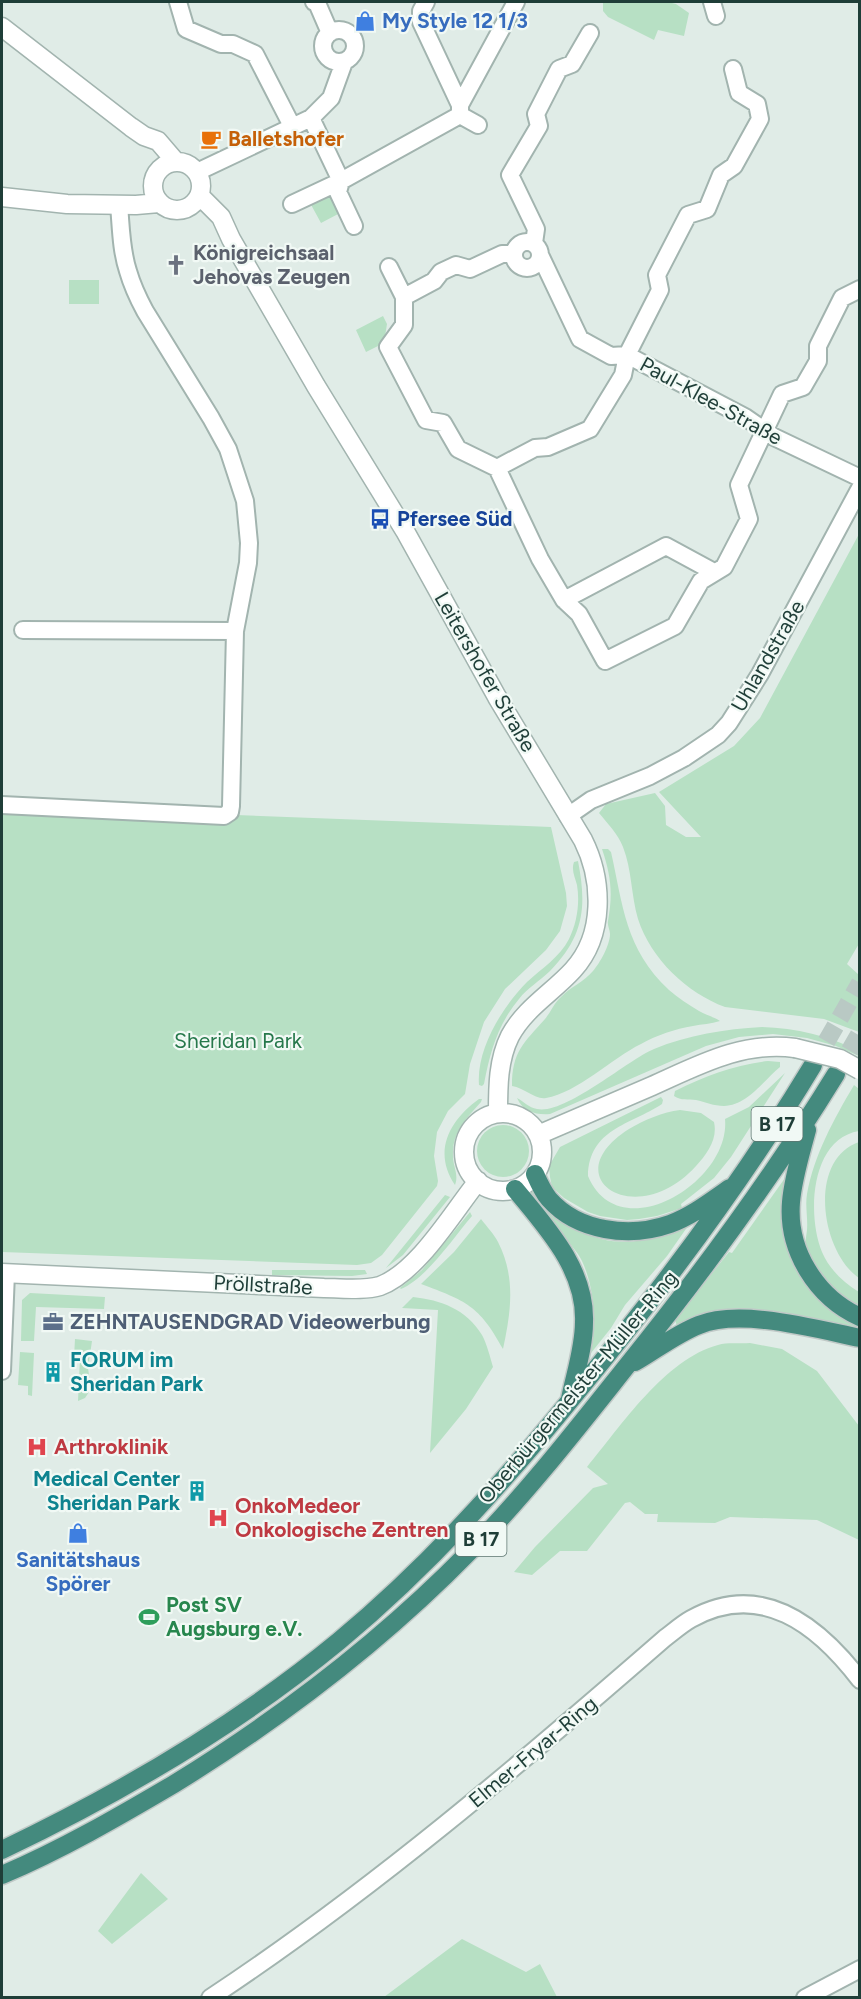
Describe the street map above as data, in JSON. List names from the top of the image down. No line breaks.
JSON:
{"streets":{"highway":["B 17","Oberbürgermeister-Müller-Ring"],"street":["Paul-Klee-Straße","Uhlandstraße","Leitershofer Straße","Pröllstraße","Elmer-Fryar-Ring"]},"crossings":[["Uhlandstraße","Leitershofer Straße"],["Leitershofer Straße","Pröllstraße"]],"parks":["Sheridan Park"],"places":{"shop":["My Style 12 1/3","Sanitätshaus Spörer"],"cafe":["Balletshofer"],"church":["Königreichsaal Jehovas Zeugen"],"bus stop":["Pfersee Süd"],"office":["ZEHNTAUSENDGRAD Videowerbung"],"building":["FORUM im Sheridan Park","Medical Center Sheridan Park"],"hospital":["Arthroklinik","OnkoMedeor Onkologische Zentren"],"sports":["Post SV Augsburg e.V."]}}
